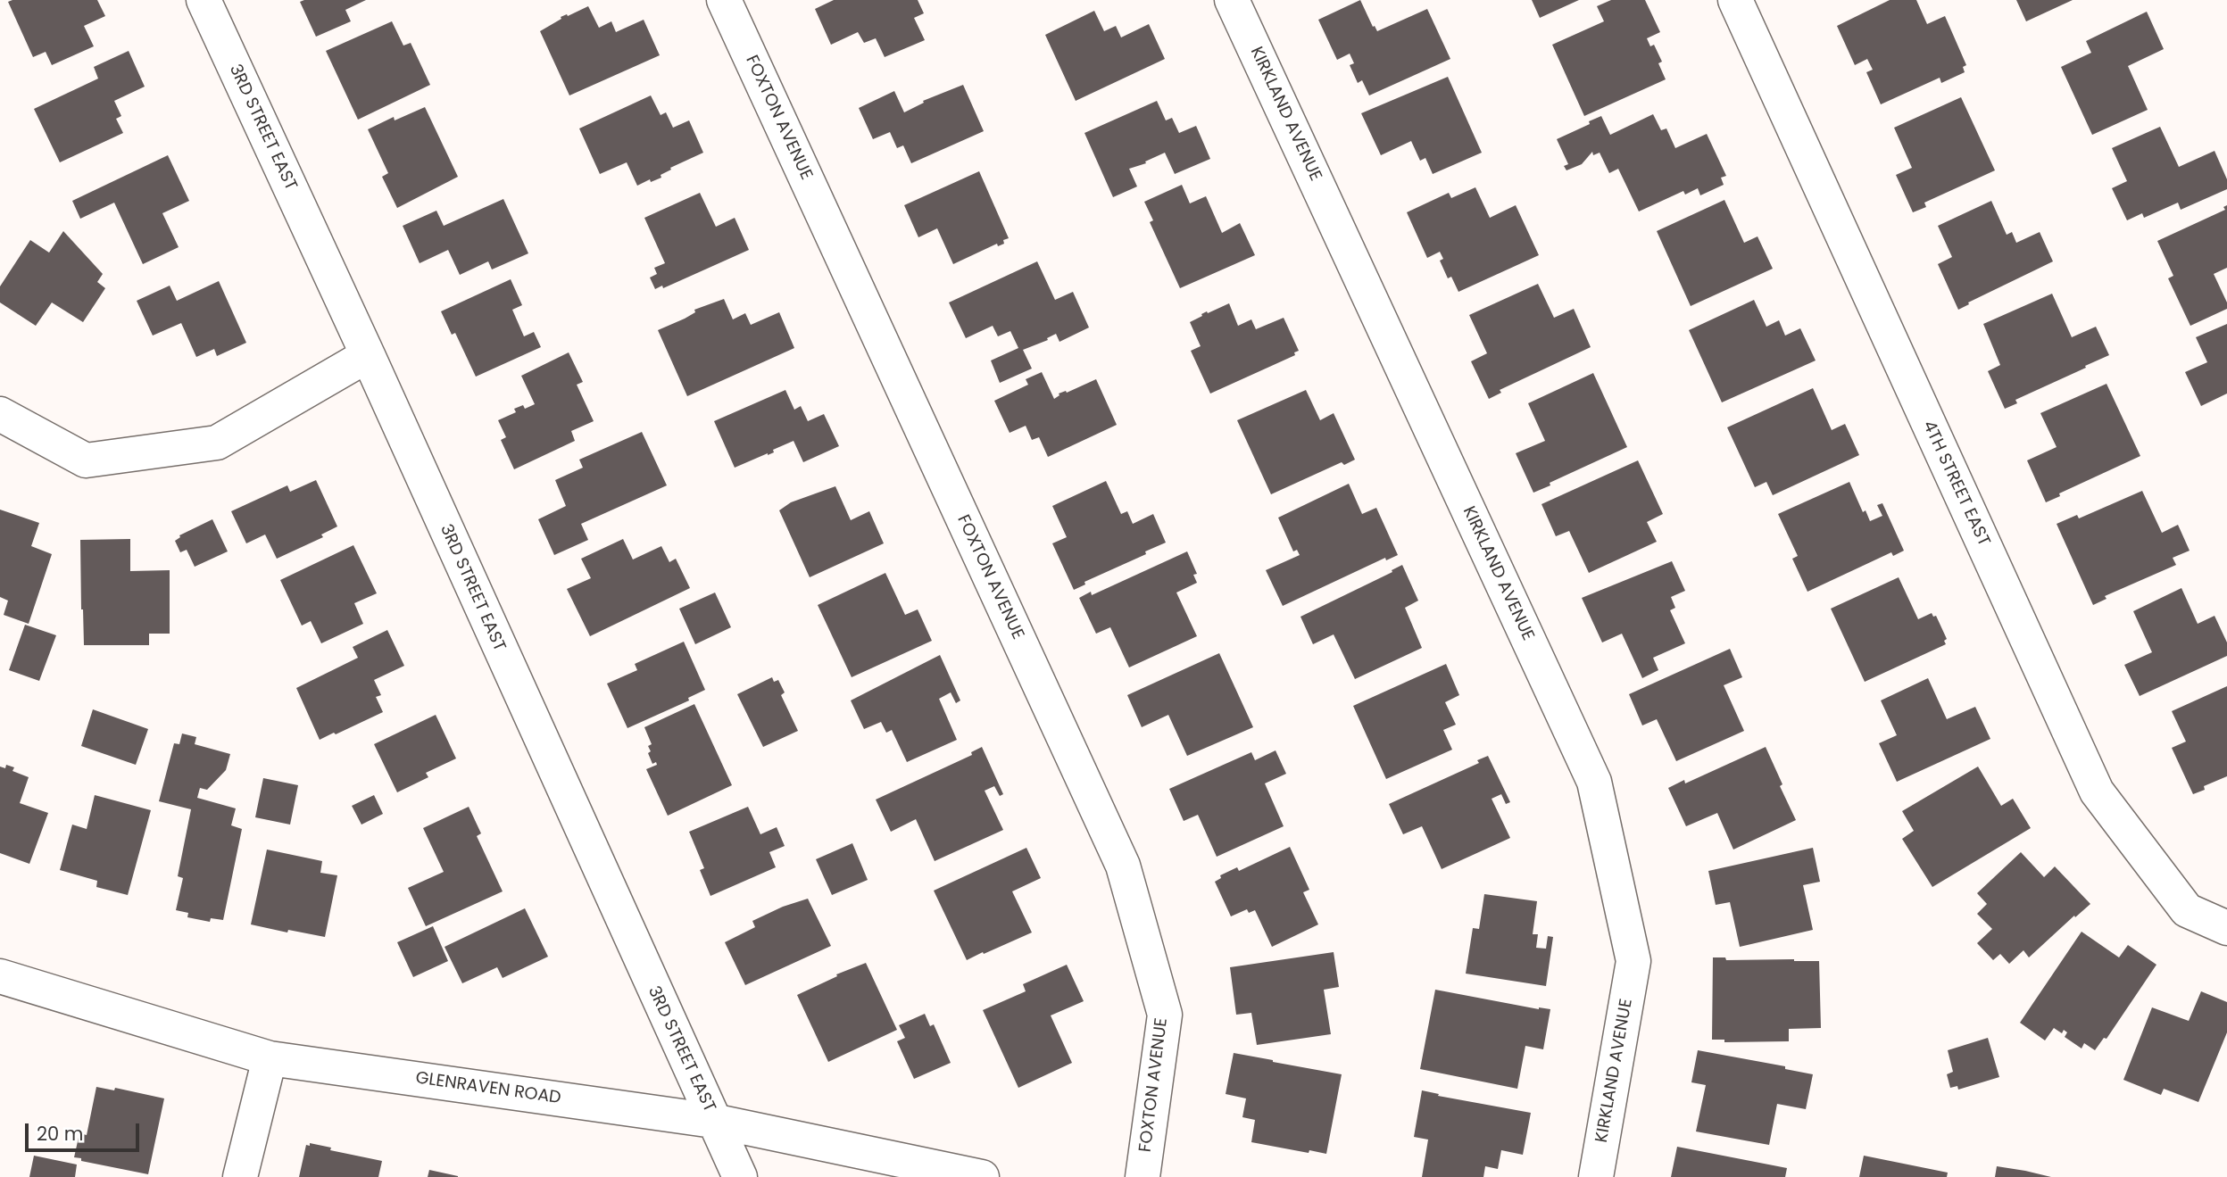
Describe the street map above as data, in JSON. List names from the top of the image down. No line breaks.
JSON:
{"streets":{"street":["KIRKLAND AVENUE","FOXTON AVENUE","3RD STREET EAST","4TH STREET EAST","GLENRAVEN ROAD"]},"crossings":[["3RD STREET EAST","GLENRAVEN ROAD"]],"scale_bar":"20 m"}
